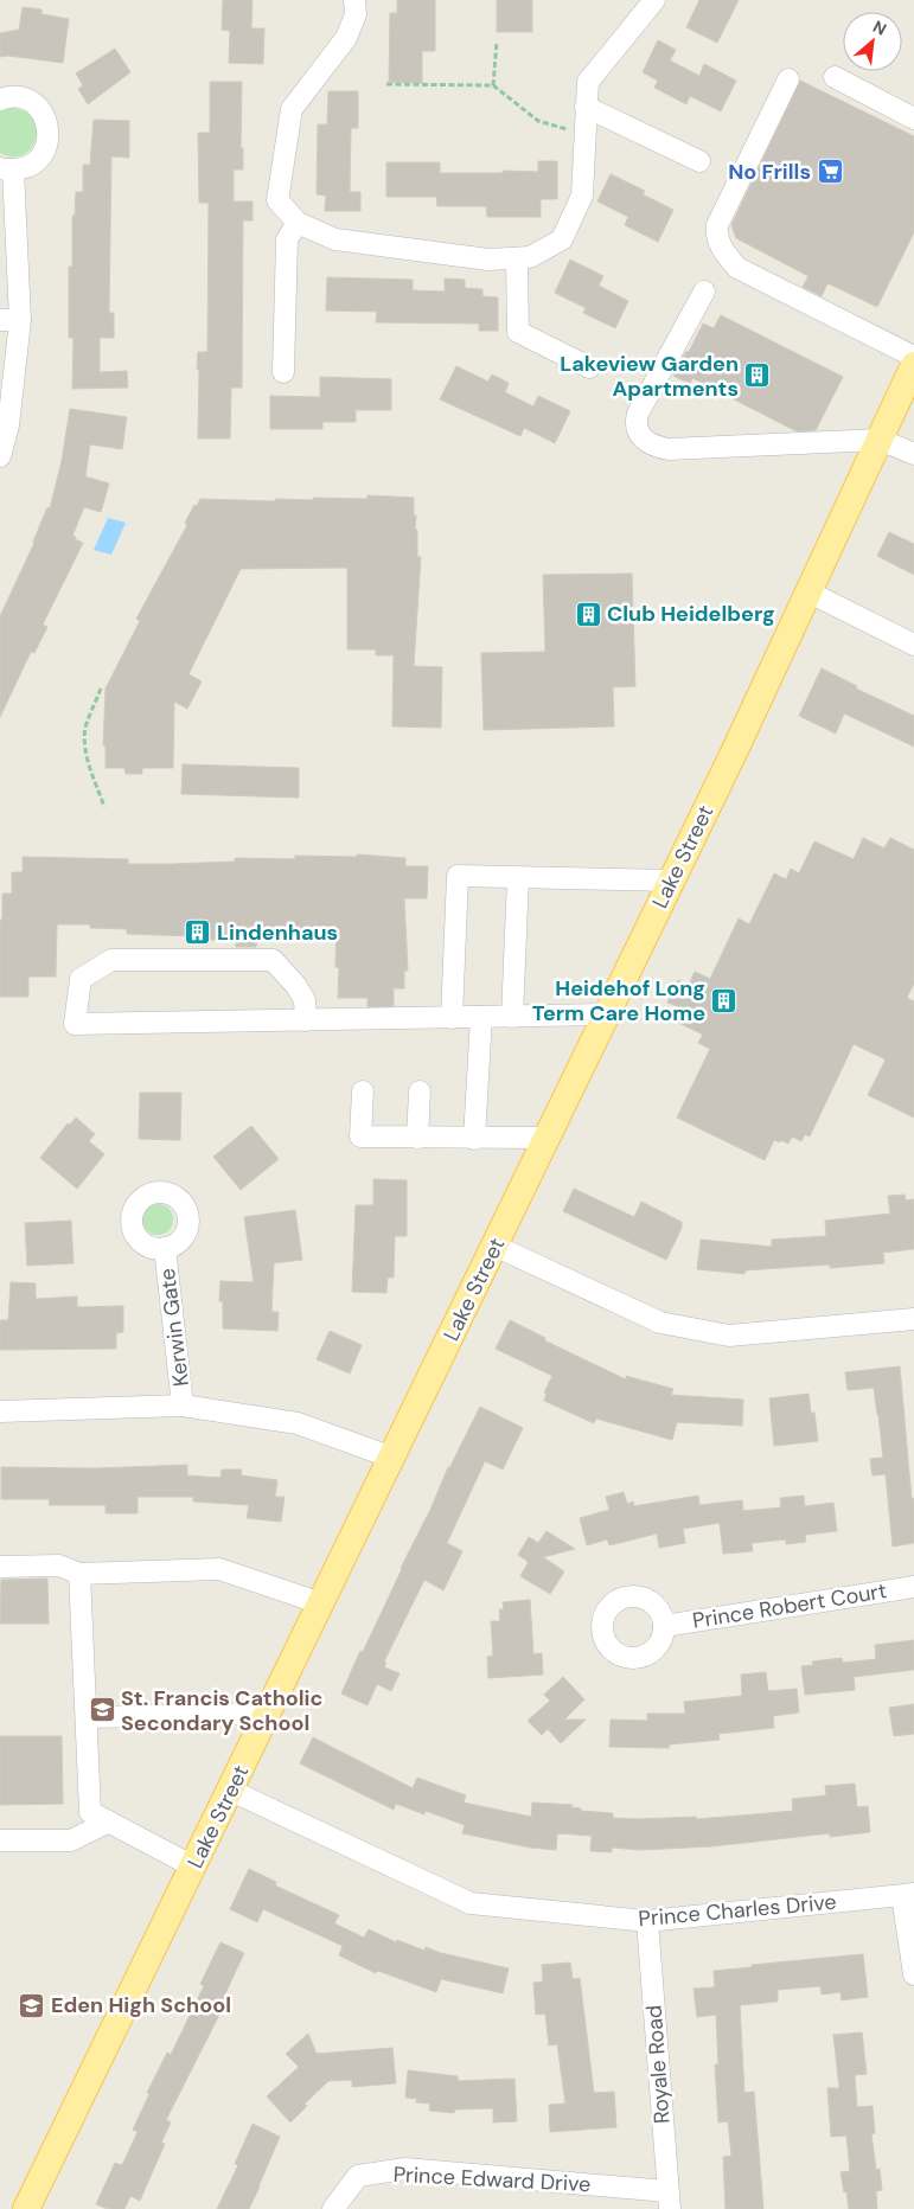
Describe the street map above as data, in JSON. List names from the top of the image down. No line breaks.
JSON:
{"streets":{"main road":["Lake Street"],"street":["Kerwin Gate","Prince Robert Court","Prince Charles Drive","Royale Road","Prince Edward Drive"]},"crossings":[["Lake Street","Prince Charles Drive"],["Prince Charles Drive","Royale Road"],["Royale Road","Prince Edward Drive"]],"places":{"supermarket":["No Frills"],"building":["Lakeview Garden Apartments","Club Heidelberg","Lindenhaus","Heidehof Long Term Care Home"],"school or university":["St. Francis Catholic Secondary School","Eden High School"]},"north":"top right"}
